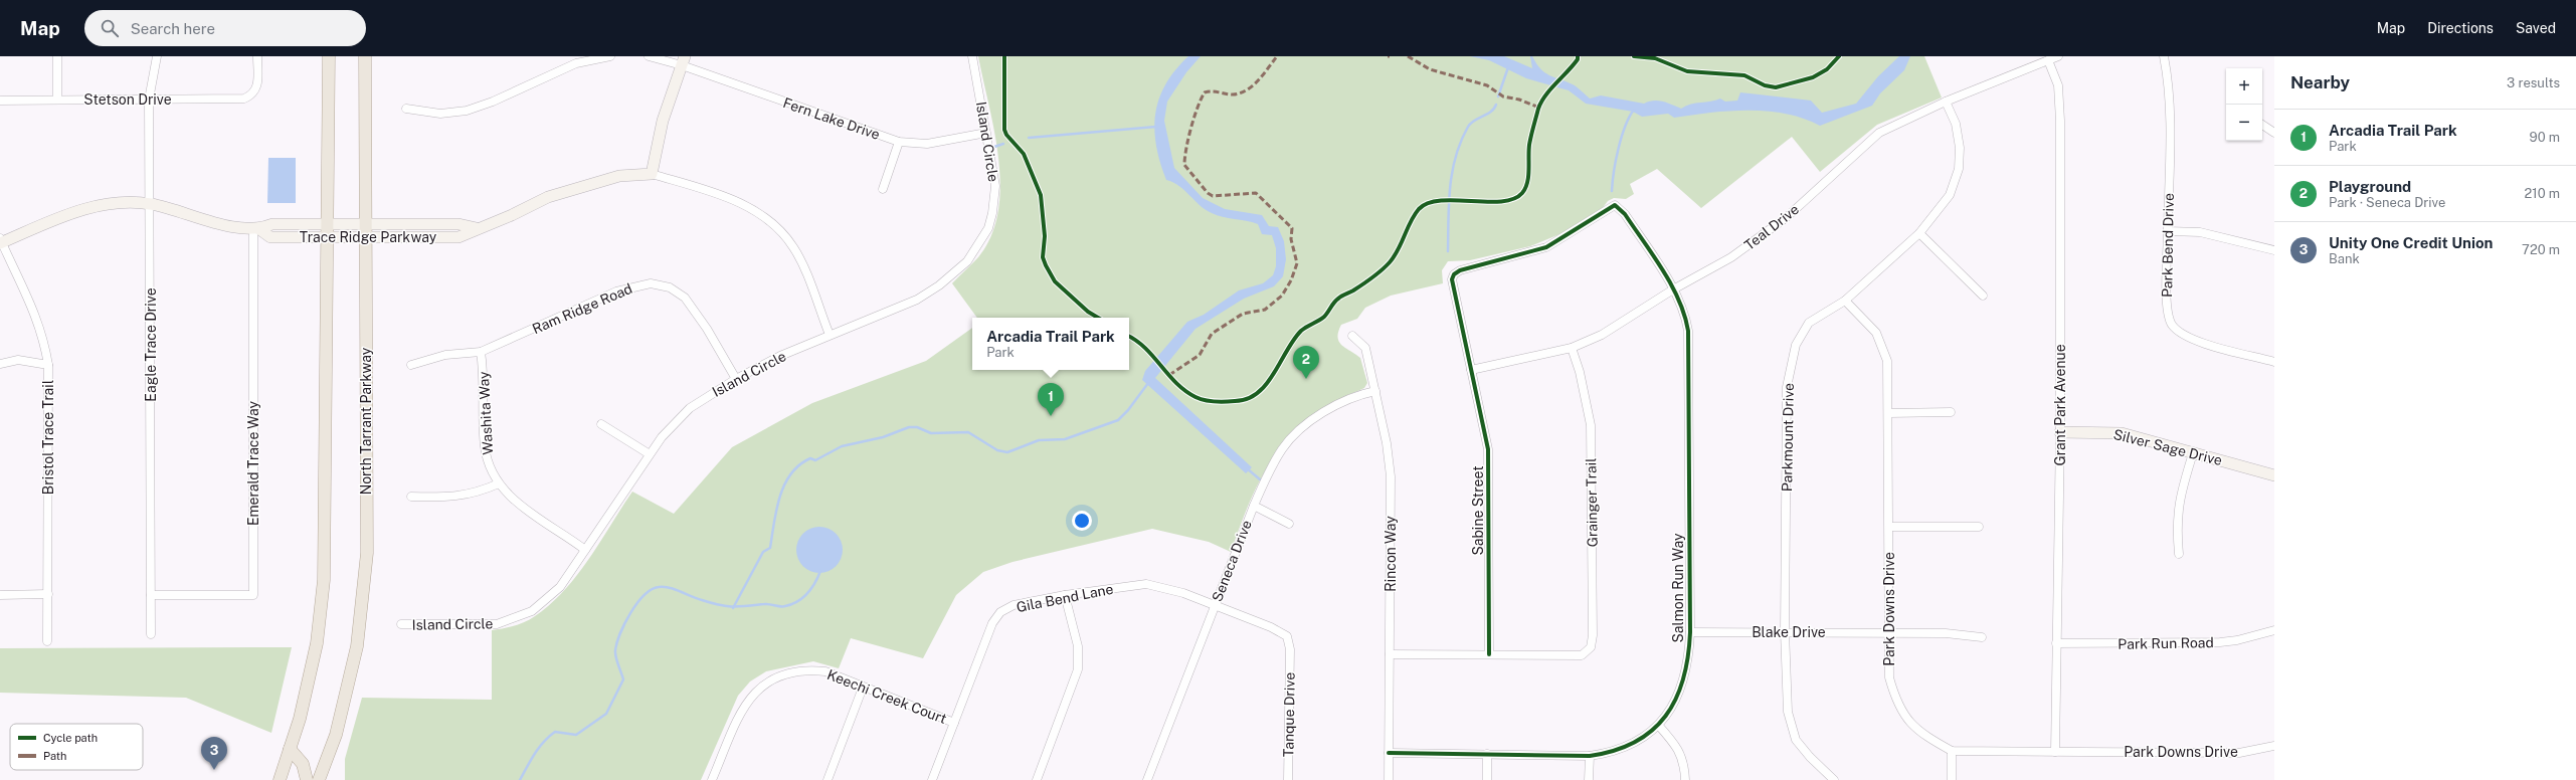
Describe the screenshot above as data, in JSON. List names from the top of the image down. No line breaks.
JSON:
{"streets":{"main road":["North Tarrant Parkway"],"street":["Stetson Drive","Fern Lake Drive","Island Circle","Teal Drive","Trace Ridge Parkway","Park Bend Drive","Ram Ridge Road","Eagle Trace Drive","Grant Park Avenue","Washita Way","Bristol Trace Trail","Parkmount Drive","Silver Sage Drive","Emerald Trace Way","Grainger Trail","Sabine Street","Rincon Way","Seneca Drive","Salmon Run Way","Gila Bend Lane","Park Downs Drive","Blake Drive","Park Run Road","Keechi Creek Court","Tanque Drive"]},"crossings":[["Stetson Drive","Eagle Trace Drive"],["Fern Lake Drive","Island Circle"],["Island Circle","Trace Ridge Parkway"],["Island Circle","Ram Ridge Road"],["Island Circle","Washita Way"],["Teal Drive","Grant Park Avenue"],["Teal Drive","Parkmount Drive"],["Teal Drive","Grainger Trail"],["Teal Drive","Sabine Street"],["Teal Drive","Salmon Run Way"],["Trace Ridge Parkway","Eagle Trace Drive"],["Trace Ridge Parkway","North Tarrant Parkway"],["Trace Ridge Parkway","Bristol Trace Trail"],["Trace Ridge Parkway","Emerald Trace Way"],["Ram Ridge Road","Washita Way"],["Eagle Trace Drive","Emerald Trace Way"],["Grant Park Avenue","Silver Sage Drive"],["Grant Park Avenue","Park Downs Drive"],["Grant Park Avenue","Park Run Road"],["Parkmount Drive","Park Downs Drive"],["Parkmount Drive","Blake Drive"],["Grainger Trail","Sabine Street"],["Sabine Street","Salmon Run Way"],["Rincon Way","Seneca Drive"],["Rincon Way","Salmon Run Way"],["Seneca Drive","Gila Bend Lane"],["Salmon Run Way","Blake Drive"],["Gila Bend Lane","Keechi Creek Court"],["Gila Bend Lane","Tanque Drive"],["Park Downs Drive","Blake Drive"]],"legend":["Cycle path","Path"],"page":{"header":"Map","search":"Search here","nav":["Map","Directions","Saved"],"heading":["Nearby","3 results"],"map_buttons":["+","−"],"list":[{"mark":"1","name":"Arcadia Trail Park","note":"Park","value":"90 m"},{"mark":"2","name":"Playground","note":"Park · Seneca Drive","value":"210 m"},{"mark":"3","name":"Unity One Credit Union","note":"Bank","value":"720 m"}],"popup":["Arcadia Trail Park","Park"],"pins":["2","1","3"]}}
